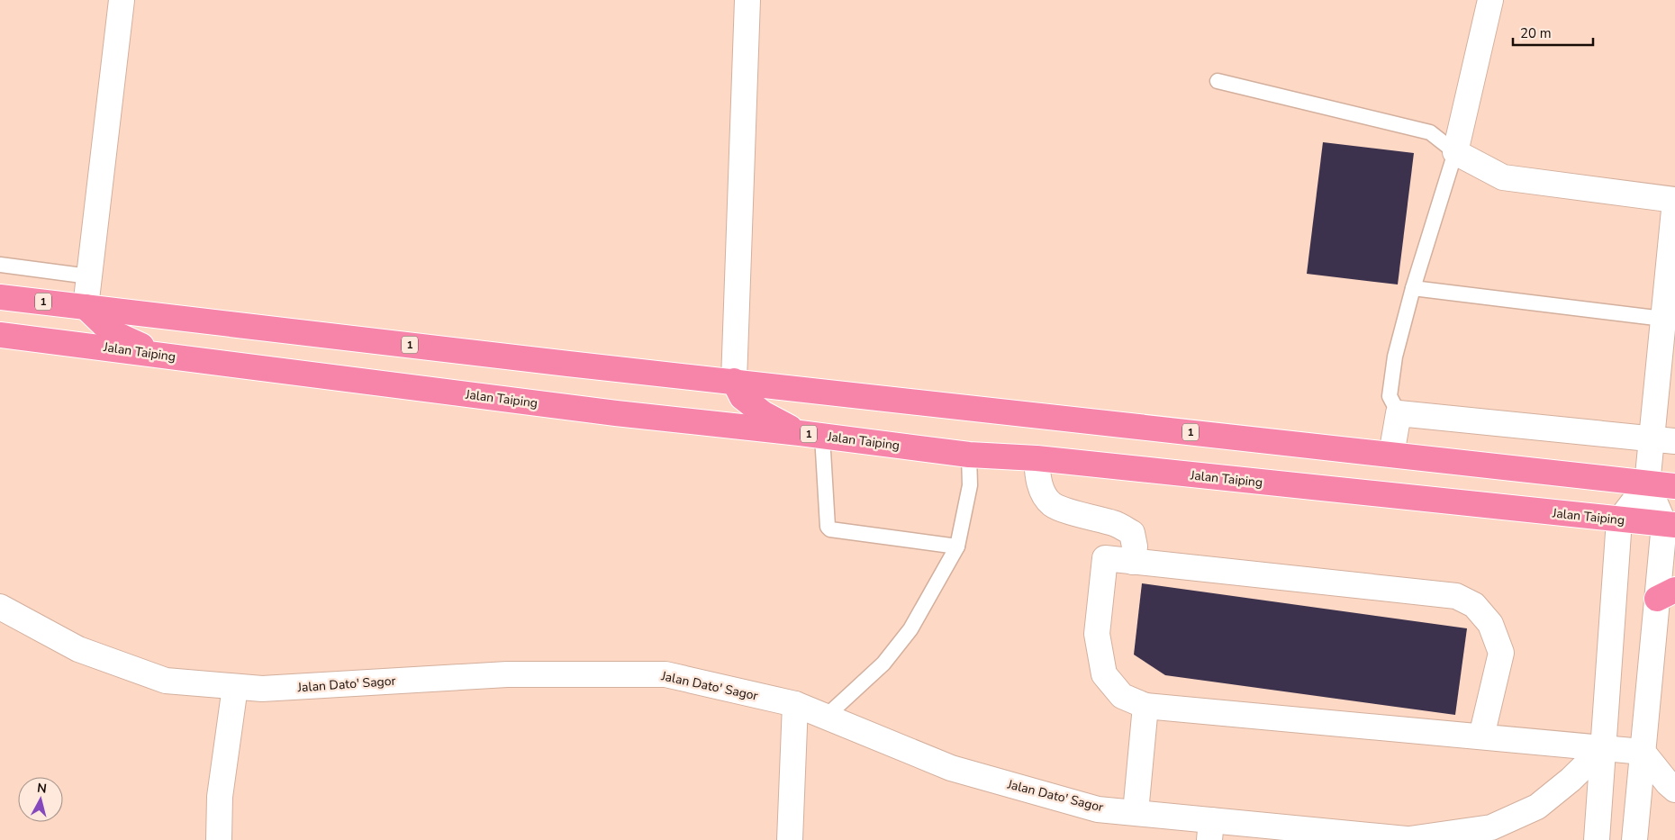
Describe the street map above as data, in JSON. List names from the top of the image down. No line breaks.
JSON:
{"streets":{"highway":["1","Jalan Taiping"],"street":["Jalan Dato' Sagor"]},"scale_bar":"20 m","north":"top"}
